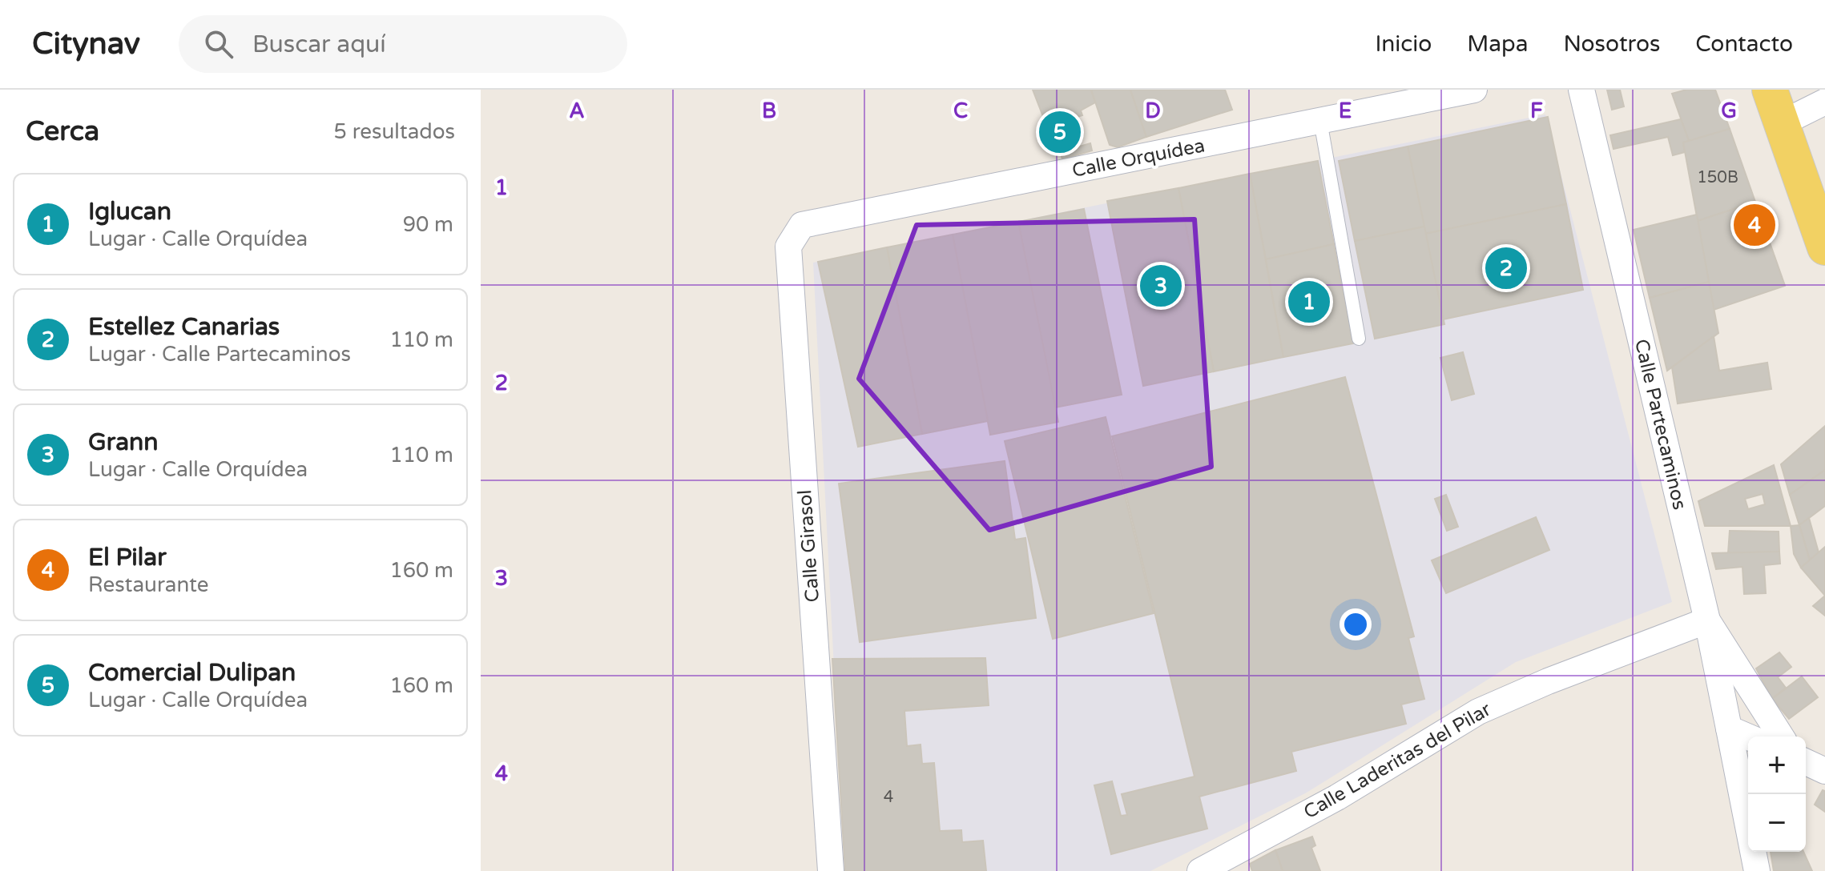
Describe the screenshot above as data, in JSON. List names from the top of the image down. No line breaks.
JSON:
{"streets":{"street":["Calle Orquídea","Calle Partecaminos","Calle Girasol","Calle Laderitas del Pilar"]},"crossings":[["Calle Orquídea","Calle Girasol"],["Calle Partecaminos","Calle Laderitas del Pilar"]],"house_numbers":["150B","4"],"page":{"header":"Citynav","search":"Buscar aquí","nav":["Inicio","Mapa","Nosotros","Contacto"],"heading":["Cerca","5 resultados"],"pins":["5","4","2","3","1"],"list":[{"mark":"1","name":"Iglucan","note":"Lugar · Calle Orquídea","value":"90 m"},{"mark":"2","name":"Estellez Canarias","note":"Lugar · Calle Partecaminos","value":"110 m"},{"mark":"3","name":"Grann","note":"Lugar · Calle Orquídea","value":"110 m"},{"mark":"4","name":"El Pilar","note":"Restaurante","value":"160 m"},{"mark":"5","name":"Comercial Dulipan","note":"Lugar · Calle Orquídea","value":"160 m"}],"map_buttons":["+","−"]},"grid":{"columns":["A","B","C","D","E","F","G"],"rows":["1","2","3","4"]}}
